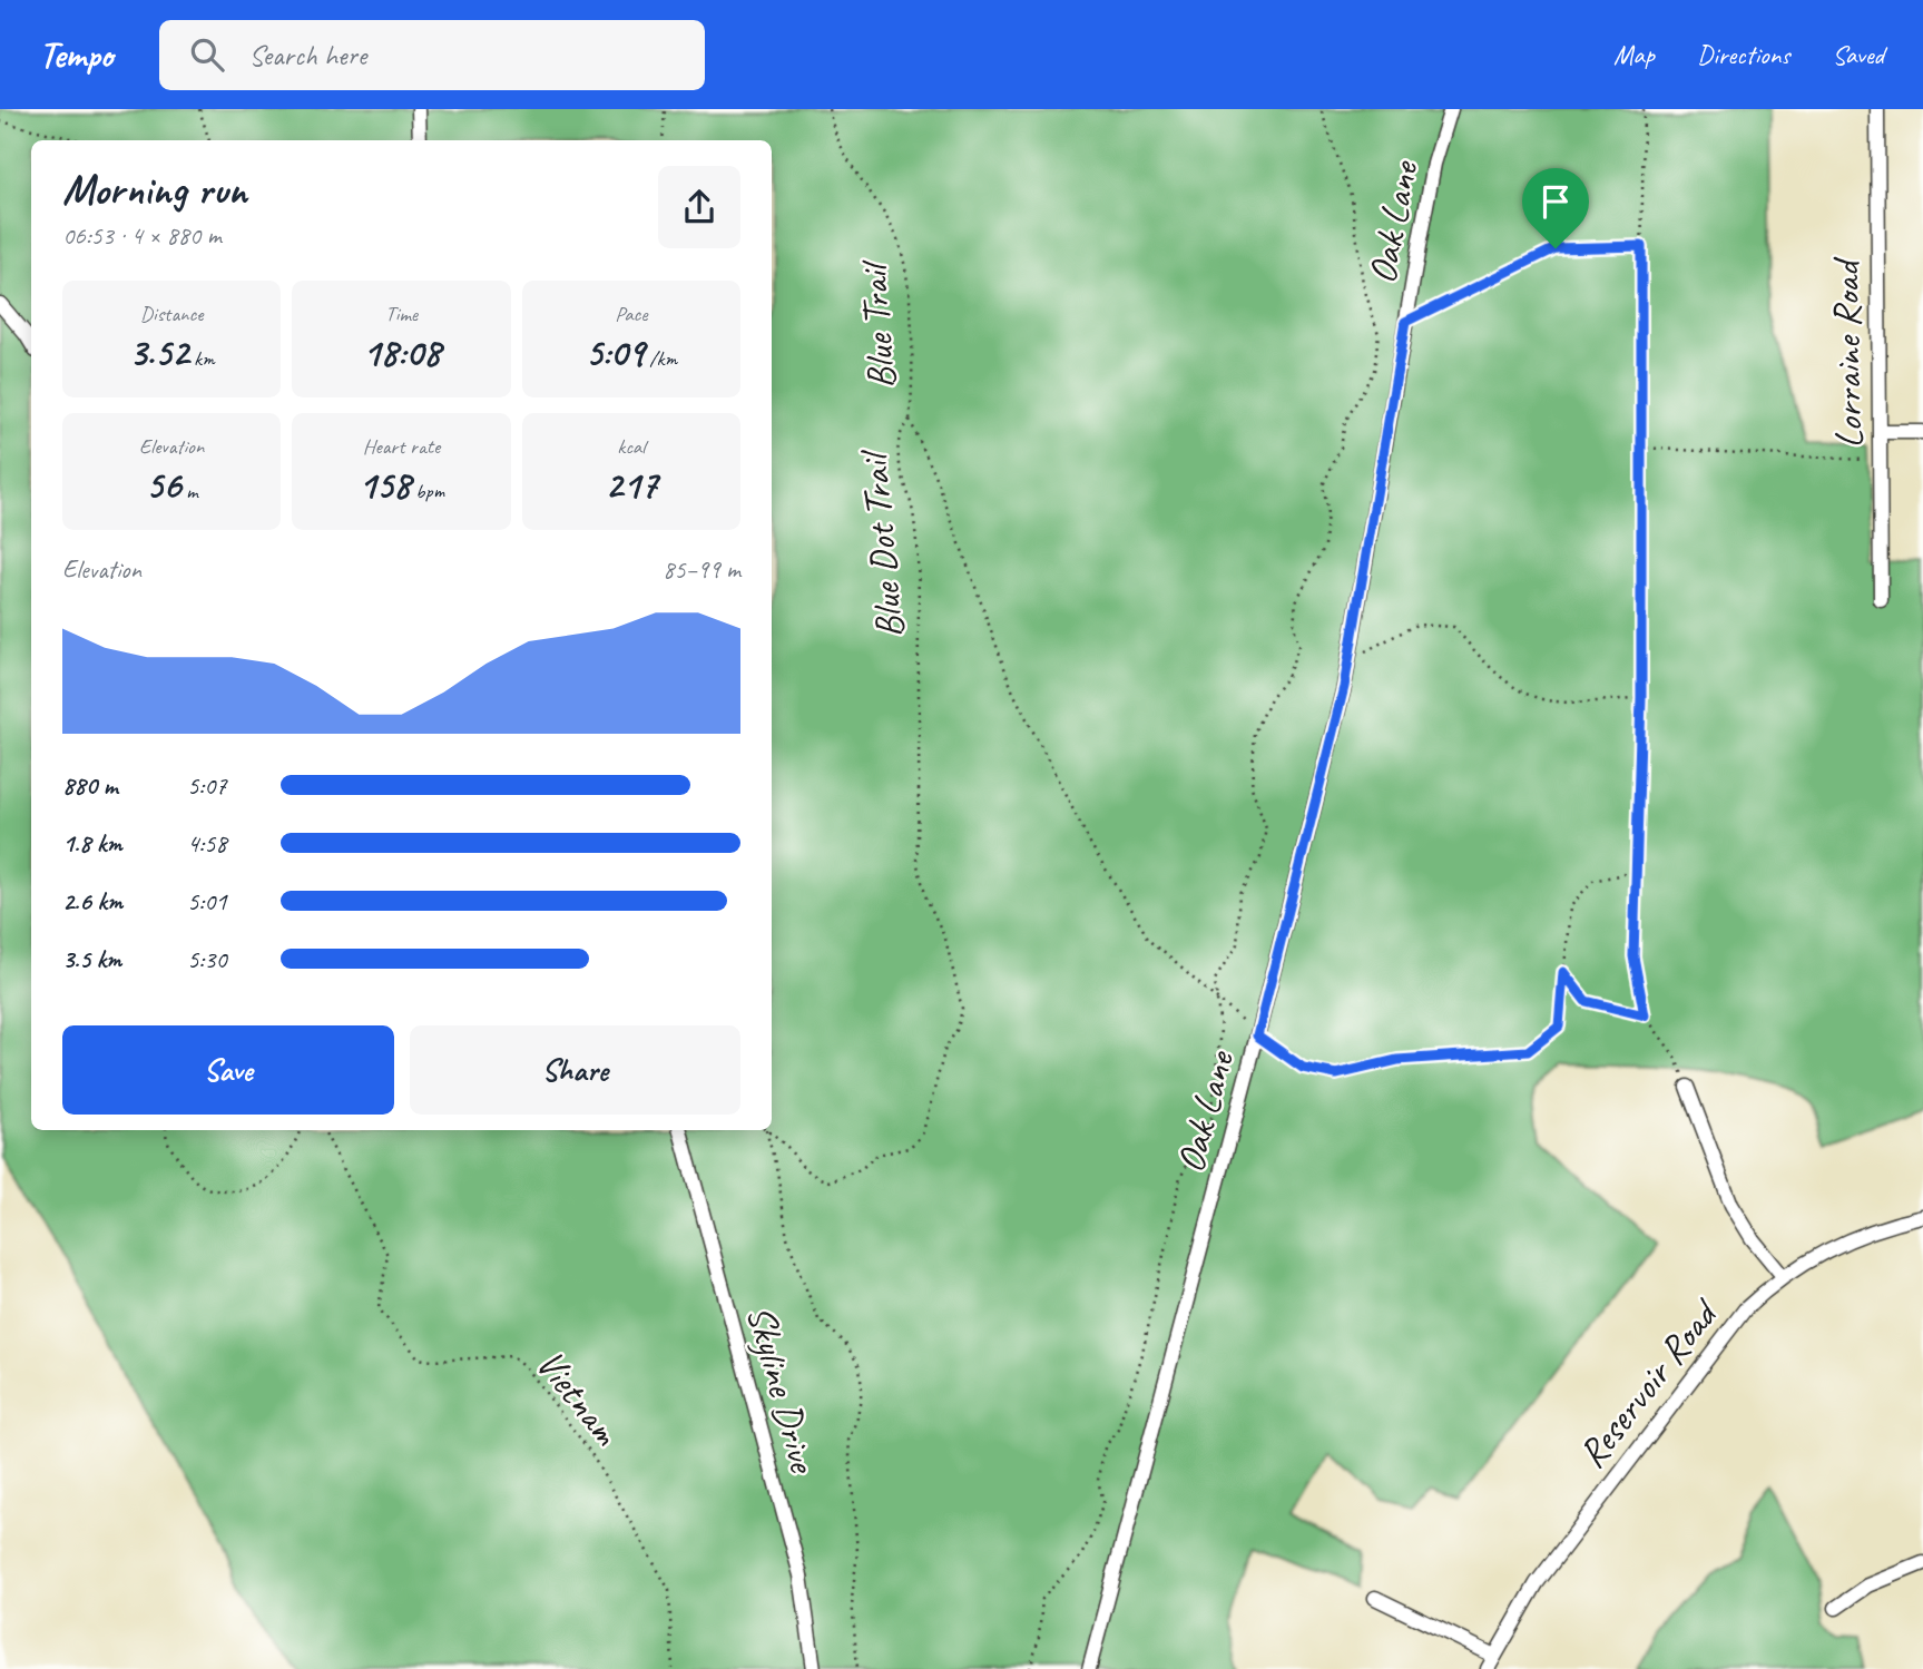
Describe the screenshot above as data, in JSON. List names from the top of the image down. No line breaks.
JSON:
{"streets":{"street":["Oak Lane","Lorraine Road","Reservoir Road","Skyline Drive"],"path":["Blue Trail","Blue Dot Trail","Vietnam"]},"crossings":[["Oak Lane","Blue Dot Trail"],["Blue Trail","Blue Dot Trail"]],"page":{"header":"Tempo","search":"Search here","nav":["Map","Directions","Saved"],"heading":["Morning run","06:53 · 4 × 880 m"],"stats":[["Distance","3.52 km"],["Time","18:08"],["Pace","5:09 /km"],["Elevation","56 m"],["Heart rate","158 bpm"],["kcal","217"]],"chart":["Elevation","85–99 m"],"list":[{"name":"880 m","note":"5:07"},{"name":"1.8 km","note":"4:58"},{"name":"2.6 km","note":"5:01"},{"name":"3.5 km","note":"5:30"}],"buttons":["Save","Share"]}}
